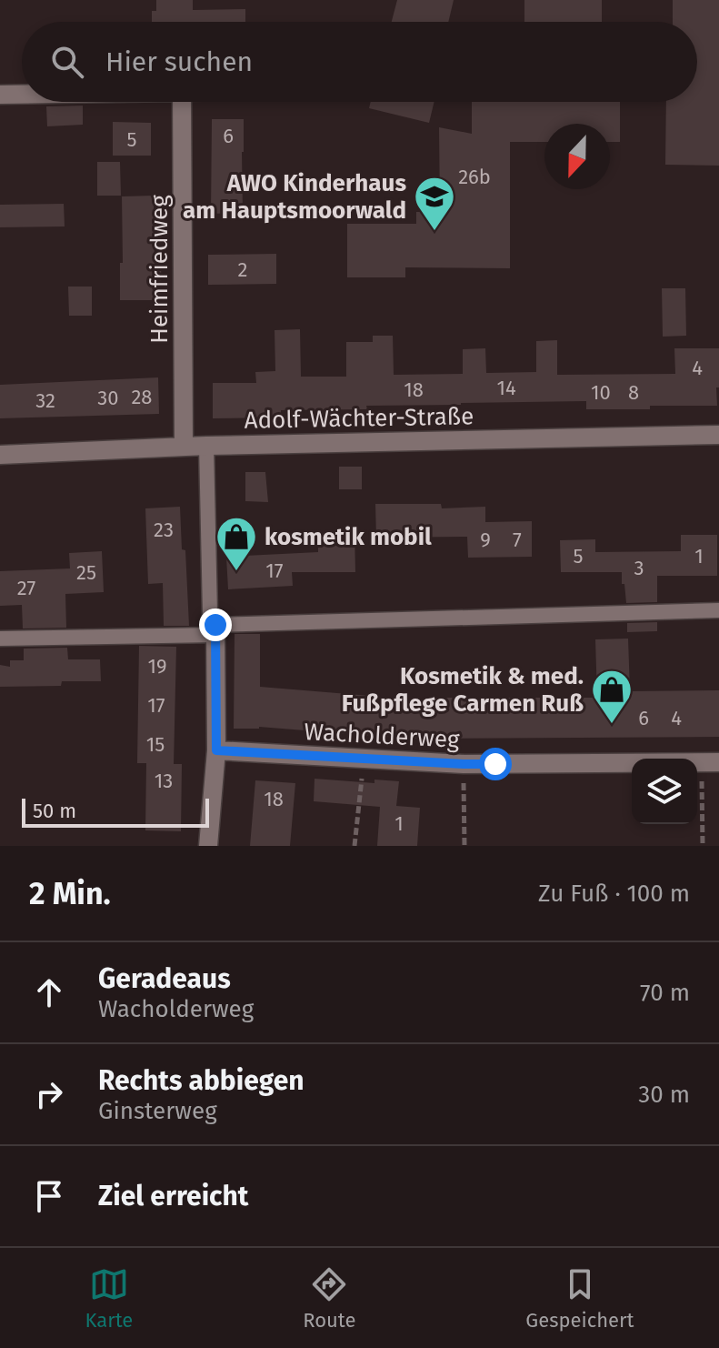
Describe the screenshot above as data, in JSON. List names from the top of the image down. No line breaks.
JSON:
{"streets":{"street":["Heimfriedweg","Adolf-Wächter-Straße","Wacholderweg"]},"crossings":[["Heimfriedweg","Adolf-Wächter-Straße"]],"places":{"school or university":["AWO Kinderhaus am Hauptsmoorwald"],"shop":["kosmetik mobil","Kosmetik & med. Fußpflege Carmen Ruß"]},"house_numbers":["6","5","26b","2","4","14","18","10","8","28","30","32","23","9","7","5","1","3","17","25","27","19","17","6","4","15","13","18","1"],"scale_bar":"50 m","north":"bottom","page":{"search":"Hier suchen","scale":"50 m","heading":["2 Min.","Zu Fuß · 100 m"],"list":[["Geradeaus","Wacholderweg","70 m"],["Rechts abbiegen","Ginsterweg","30 m"],"Ziel erreicht"],"nav":["Karte","Route","Gespeichert"]}}
